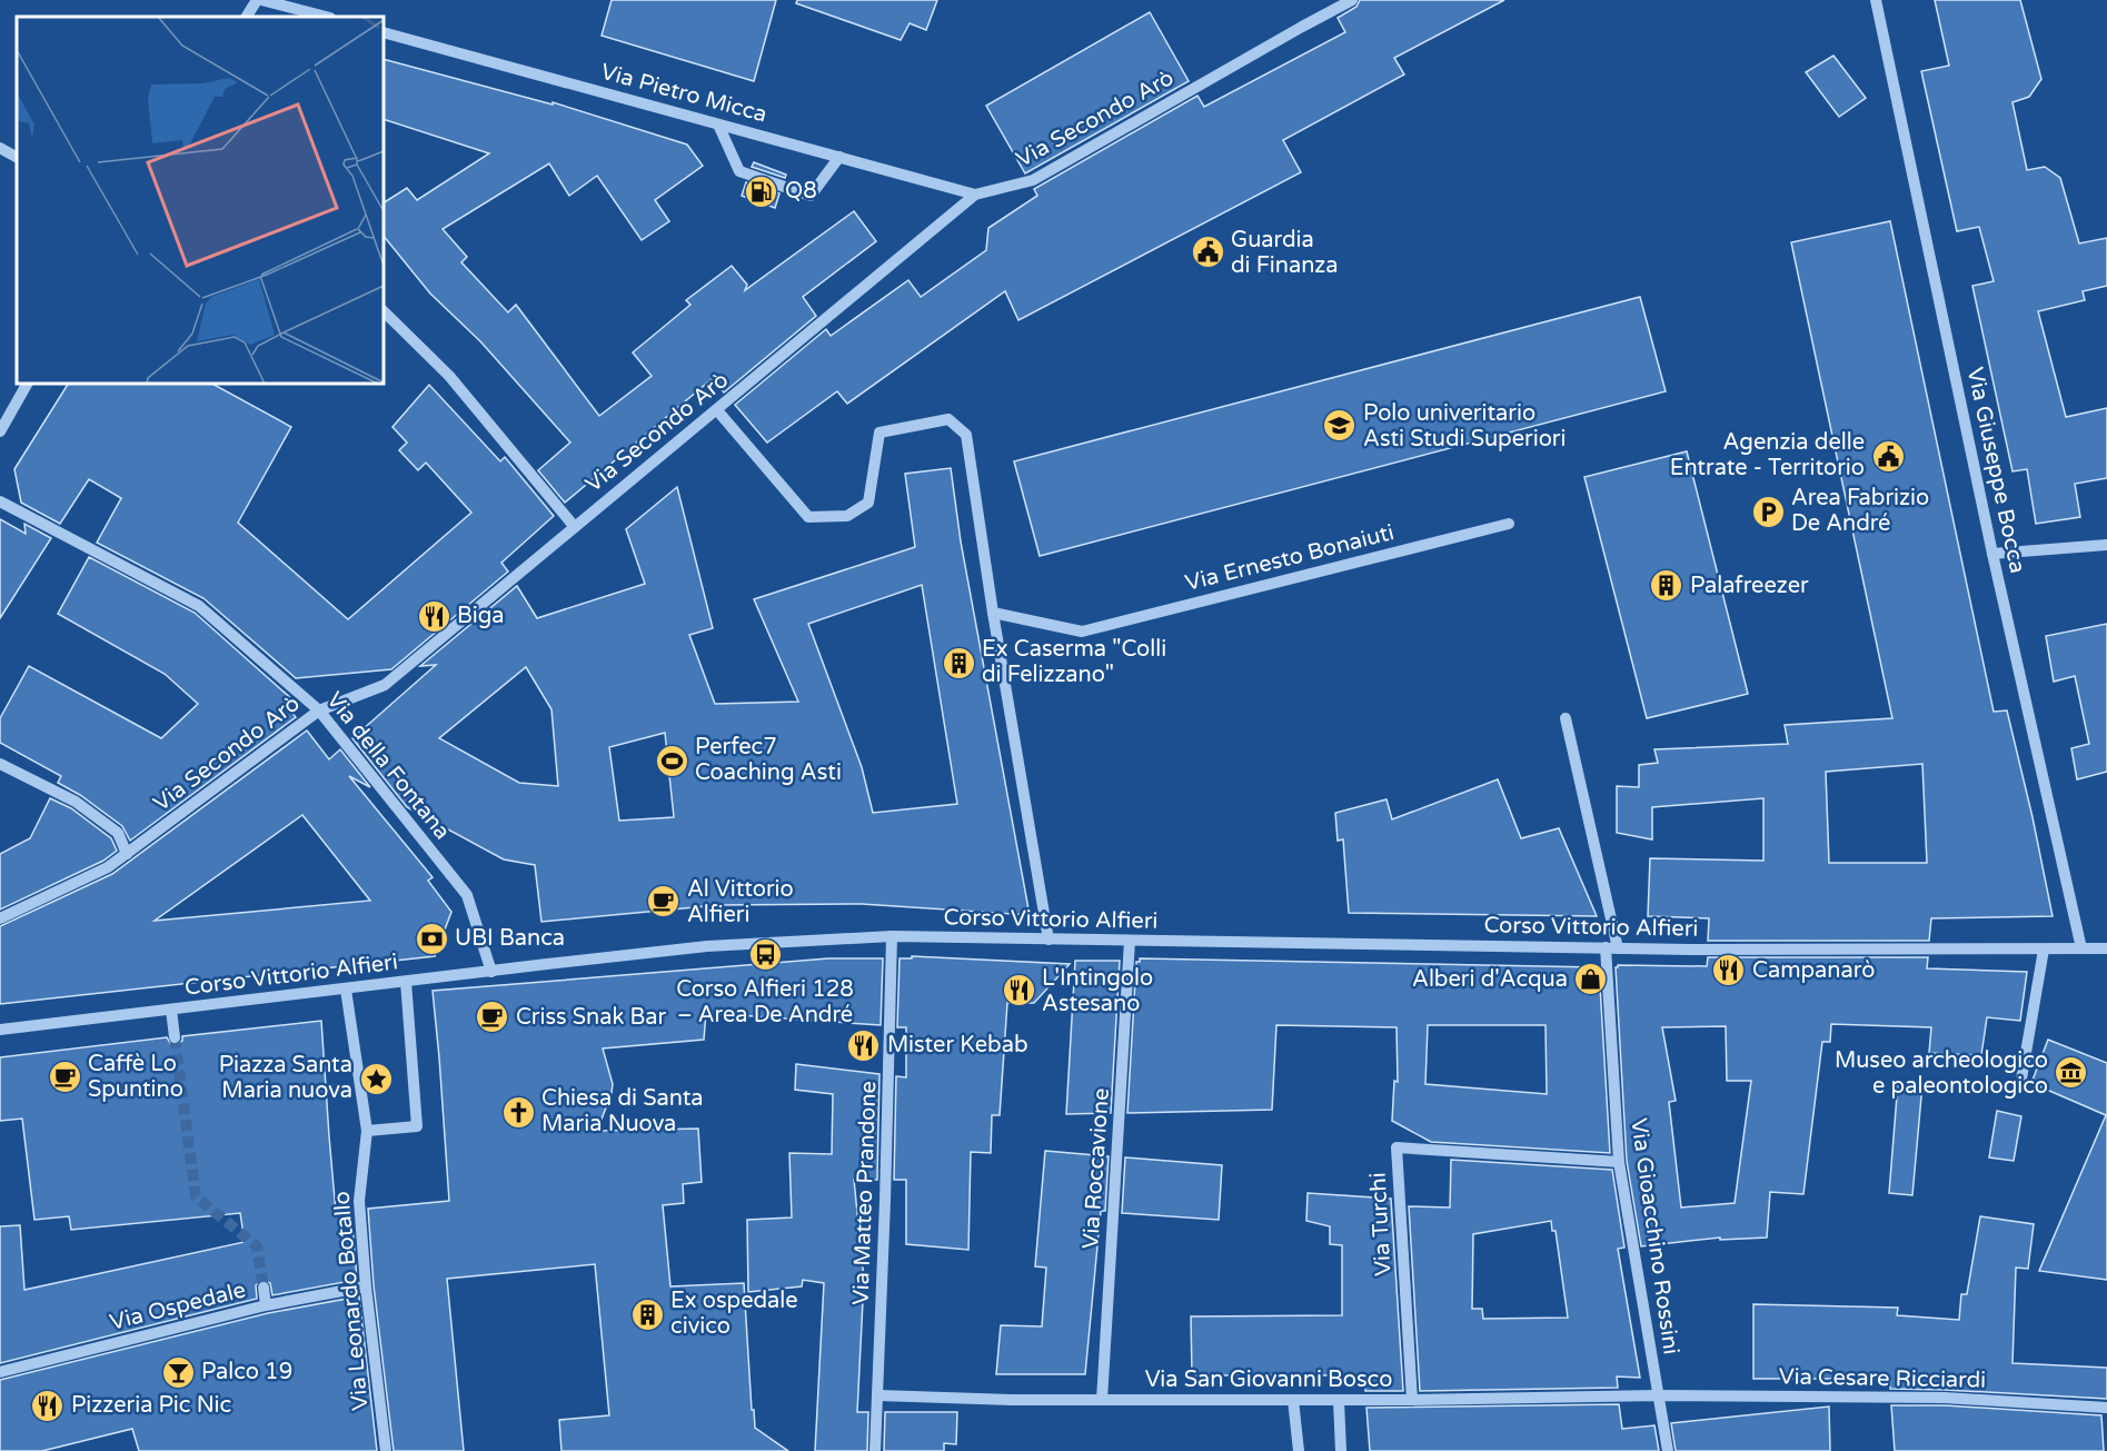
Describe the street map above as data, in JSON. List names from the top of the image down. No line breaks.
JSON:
{"streets":{"street":["Via Pietro Micca","Via Secondo Arò","Via Giuseppe Bocca","Via Ernesto Bonaiuti","Via della Fontana","Corso Vittorio Alfieri","Via Roccavione","Via Matteo Prandone","Via Turchi","Via Gioacchino Rossini","Via Leonardo Botallo","Via Ospedale","Via Cesare Ricciardi","Via San Giovanni Bosco"]},"crossings":[["Via Pietro Micca","Via Secondo Arò"],["Via Secondo Arò","Via della Fontana"],["Via Giuseppe Bocca","Corso Vittorio Alfieri"],["Via della Fontana","Corso Vittorio Alfieri"],["Corso Vittorio Alfieri","Via Roccavione"],["Corso Vittorio Alfieri","Via Matteo Prandone"],["Corso Vittorio Alfieri","Via Gioacchino Rossini"],["Corso Vittorio Alfieri","Via Leonardo Botallo"],["Via Roccavione","Via San Giovanni Bosco"],["Via Matteo Prandone","Via San Giovanni Bosco"],["Via Turchi","Via Gioacchino Rossini"],["Via Turchi","Via San Giovanni Bosco"],["Via Gioacchino Rossini","Via Cesare Ricciardi"],["Via Gioacchino Rossini","Via San Giovanni Bosco"],["Via Leonardo Botallo","Via Ospedale"],["Via Cesare Ricciardi","Via San Giovanni Bosco"]],"places":{"fuel station":["Q8"],"public building":["Guardia di Finanza","Agenzia delle Entrate - Territorio"],"school or university":["Polo univeritario Asti Studi Superiori"],"parking":["Area Fabrizio De André"],"building":["Palafreezer","Ex Caserma \"Colli di Felizzano\"","Ex ospedale civico"],"restaurant":["Biga","Campanarò","L'Intingolo Astesano","Mister Kebab","Pizzeria Pic Nic"],"sports":["Perfec7 Coaching Asti"],"cafe":["Al Vittorio Alfieri","Criss Snak Bar","Caffè Lo Spuntino"],"bank":["UBI Banca"],"bus stop":["Corso Alfieri 128 – Area De André"],"shop":["Alberi d'Acqua"],"museum":["Museo archeologico e paleontologico"],"place":["Piazza Santa Maria nuova"],"church":["Chiesa di Santa Maria Nuova"],"bar":["Palco 19"]}}
